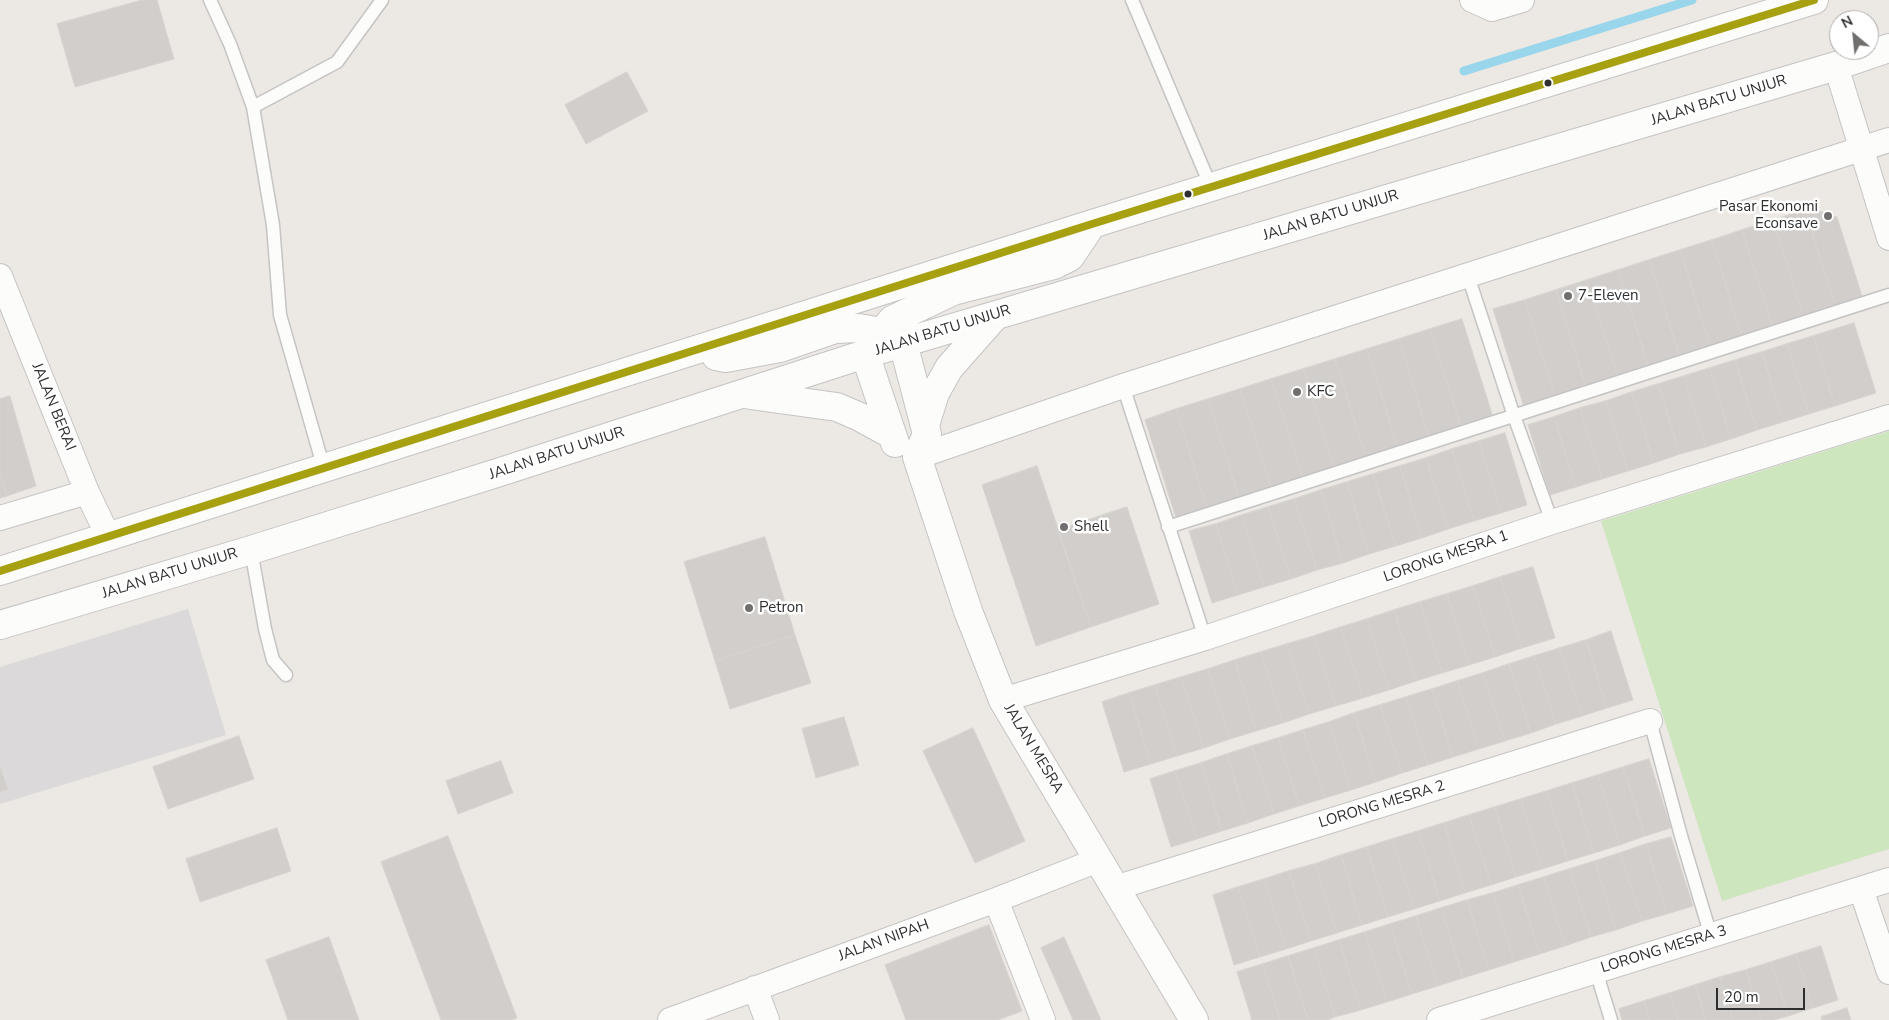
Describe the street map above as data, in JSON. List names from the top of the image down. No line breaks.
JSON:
{"streets":{"main road":["JALAN BATU UNJUR","JALAN MESRA"],"street":["JALAN BERAI","LORONG MESRA 1","LORONG MESRA 2","JALAN NIPAH","LORONG MESRA 3"]},"crossings":[["LORONG MESRA 1","JALAN MESRA"],["JALAN MESRA","LORONG MESRA 2"],["JALAN MESRA","JALAN NIPAH"]],"places":["Pasar Ekonomi Econsave","7-Eleven","KFC","Shell","Petron"],"scale_bar":"20 m","north":"top left"}
